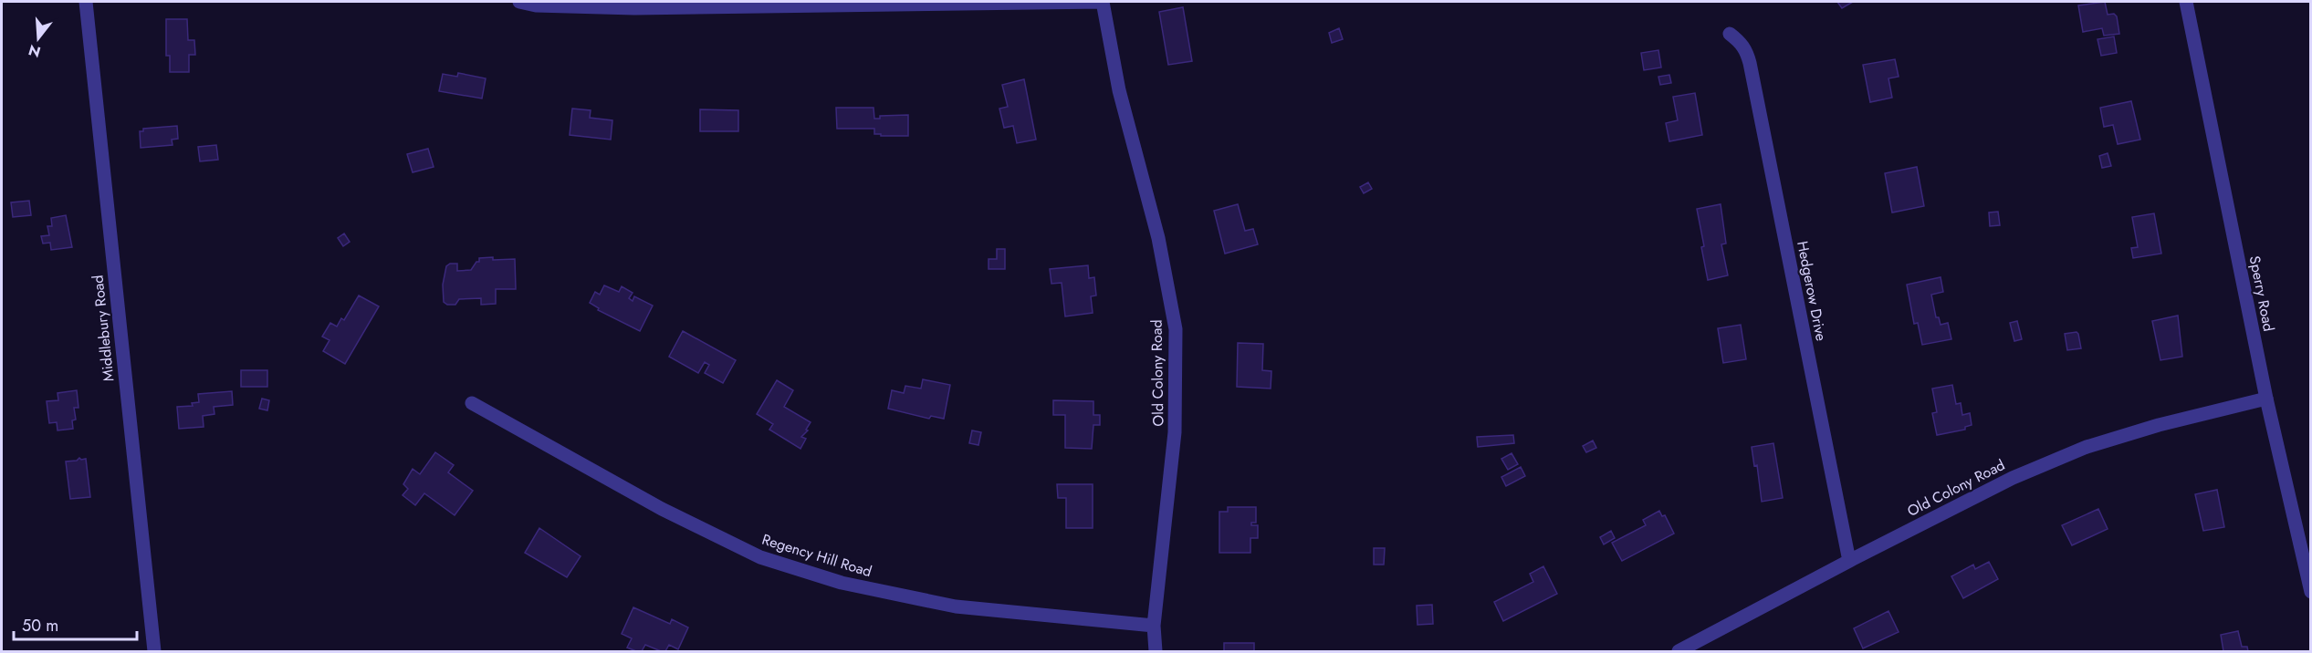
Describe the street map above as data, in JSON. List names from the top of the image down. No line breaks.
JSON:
{"streets":{"street":["Hedgerow Drive","Sperry Road","Middlebury Road","Old Colony Road","Regency Hill Road"]},"crossings":[["Hedgerow Drive","Old Colony Road"],["Sperry Road","Old Colony Road"],["Old Colony Road","Regency Hill Road"]],"scale_bar":"50 m","north":"bottom"}
